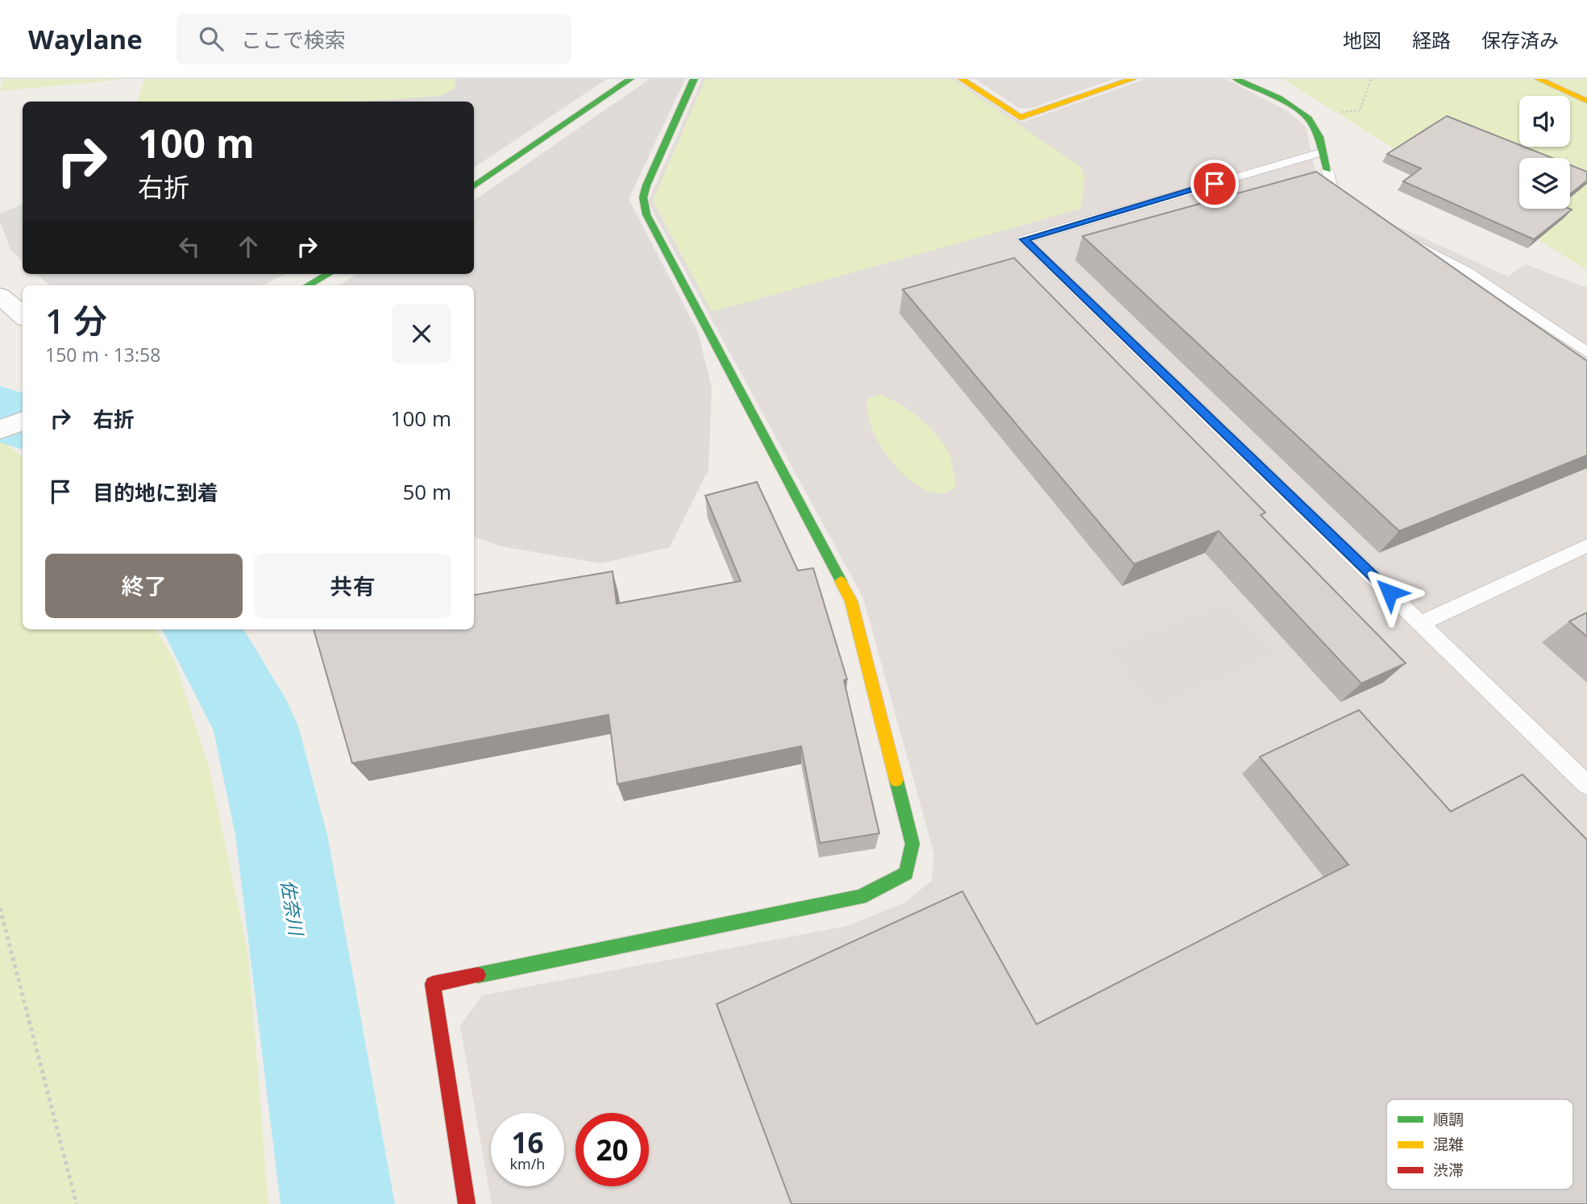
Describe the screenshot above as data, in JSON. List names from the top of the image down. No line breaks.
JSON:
{"water":["佐奈川"],"legend":["順調","混雑","渋滞"],"page":{"header":"Waylane","search":"ここで検索","nav":["地図","経路","保存済み"],"turn":["100 m","右折"],"heading":["1 分","150 m · 13:58"],"list":[{"name":"右折","value":"100 m"},{"name":"目的地に到着","value":"50 m"}],"buttons":["終了","共有"],"speed":"16 km/h","limit":"20"}}
